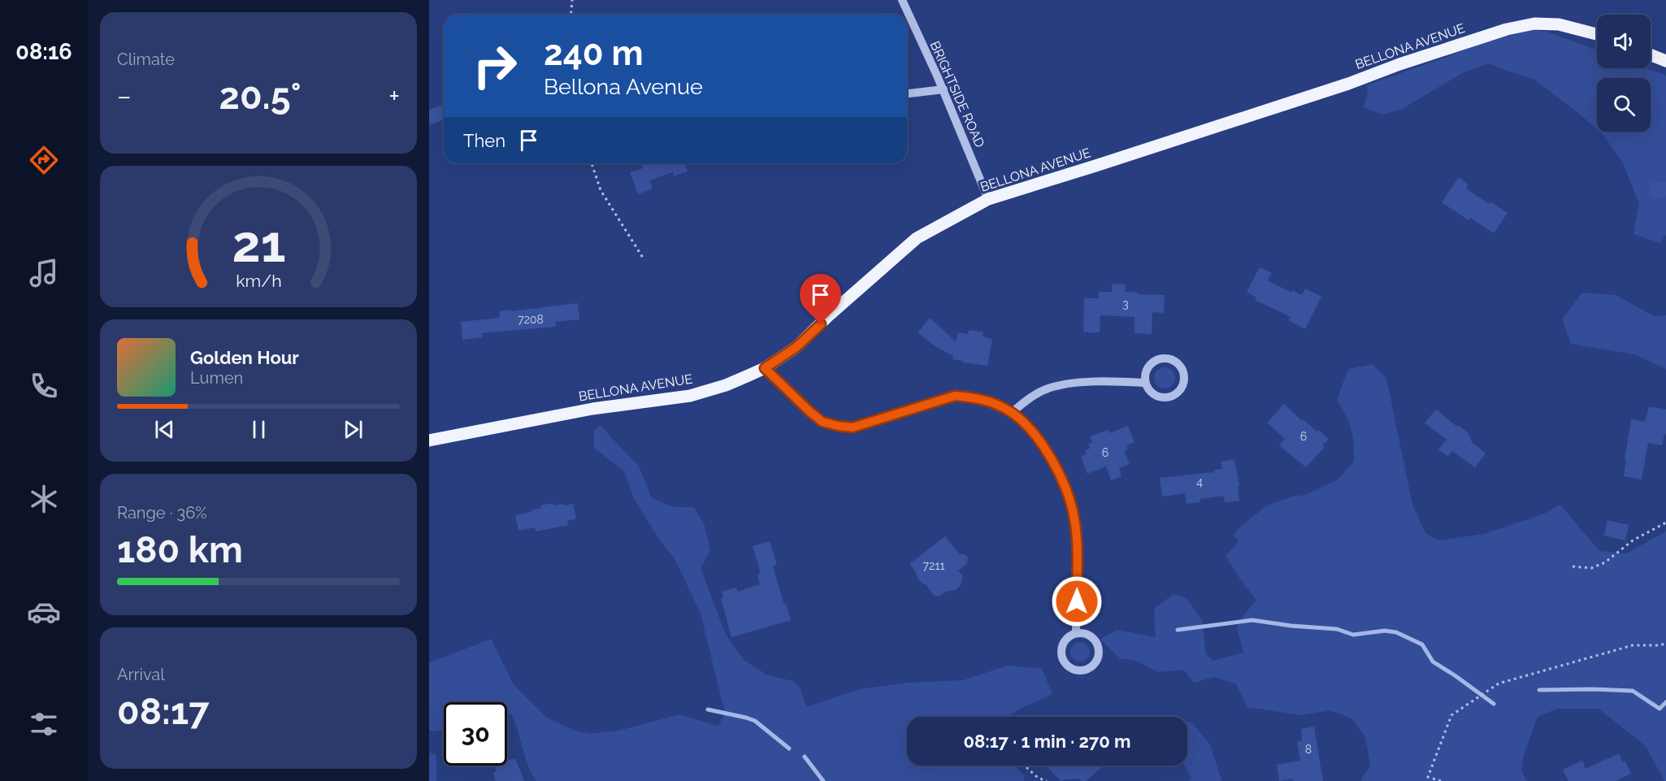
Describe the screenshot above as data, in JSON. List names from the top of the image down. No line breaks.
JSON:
{"streets":{"main road":["BELLONA AVENUE"],"street":["BRIGHTSIDE ROAD"]},"crossings":[["BELLONA AVENUE","BRIGHTSIDE ROAD"]],"house_numbers":["3","7208","6","6","4","7211","8"],"page":{"tabs":"08:16","tile":["Climate",["Range · 36%","180 km"],["Arrival","08:17"]],"turn":["240 m","Bellona Avenue"],"heat":["−","20.5°","+"],"then":"Then","song":["Golden Hour","Lumen"],"limit":"30","trip":"08:17 · 1 min · 270 m","gauge":["21","km/h"]}}
